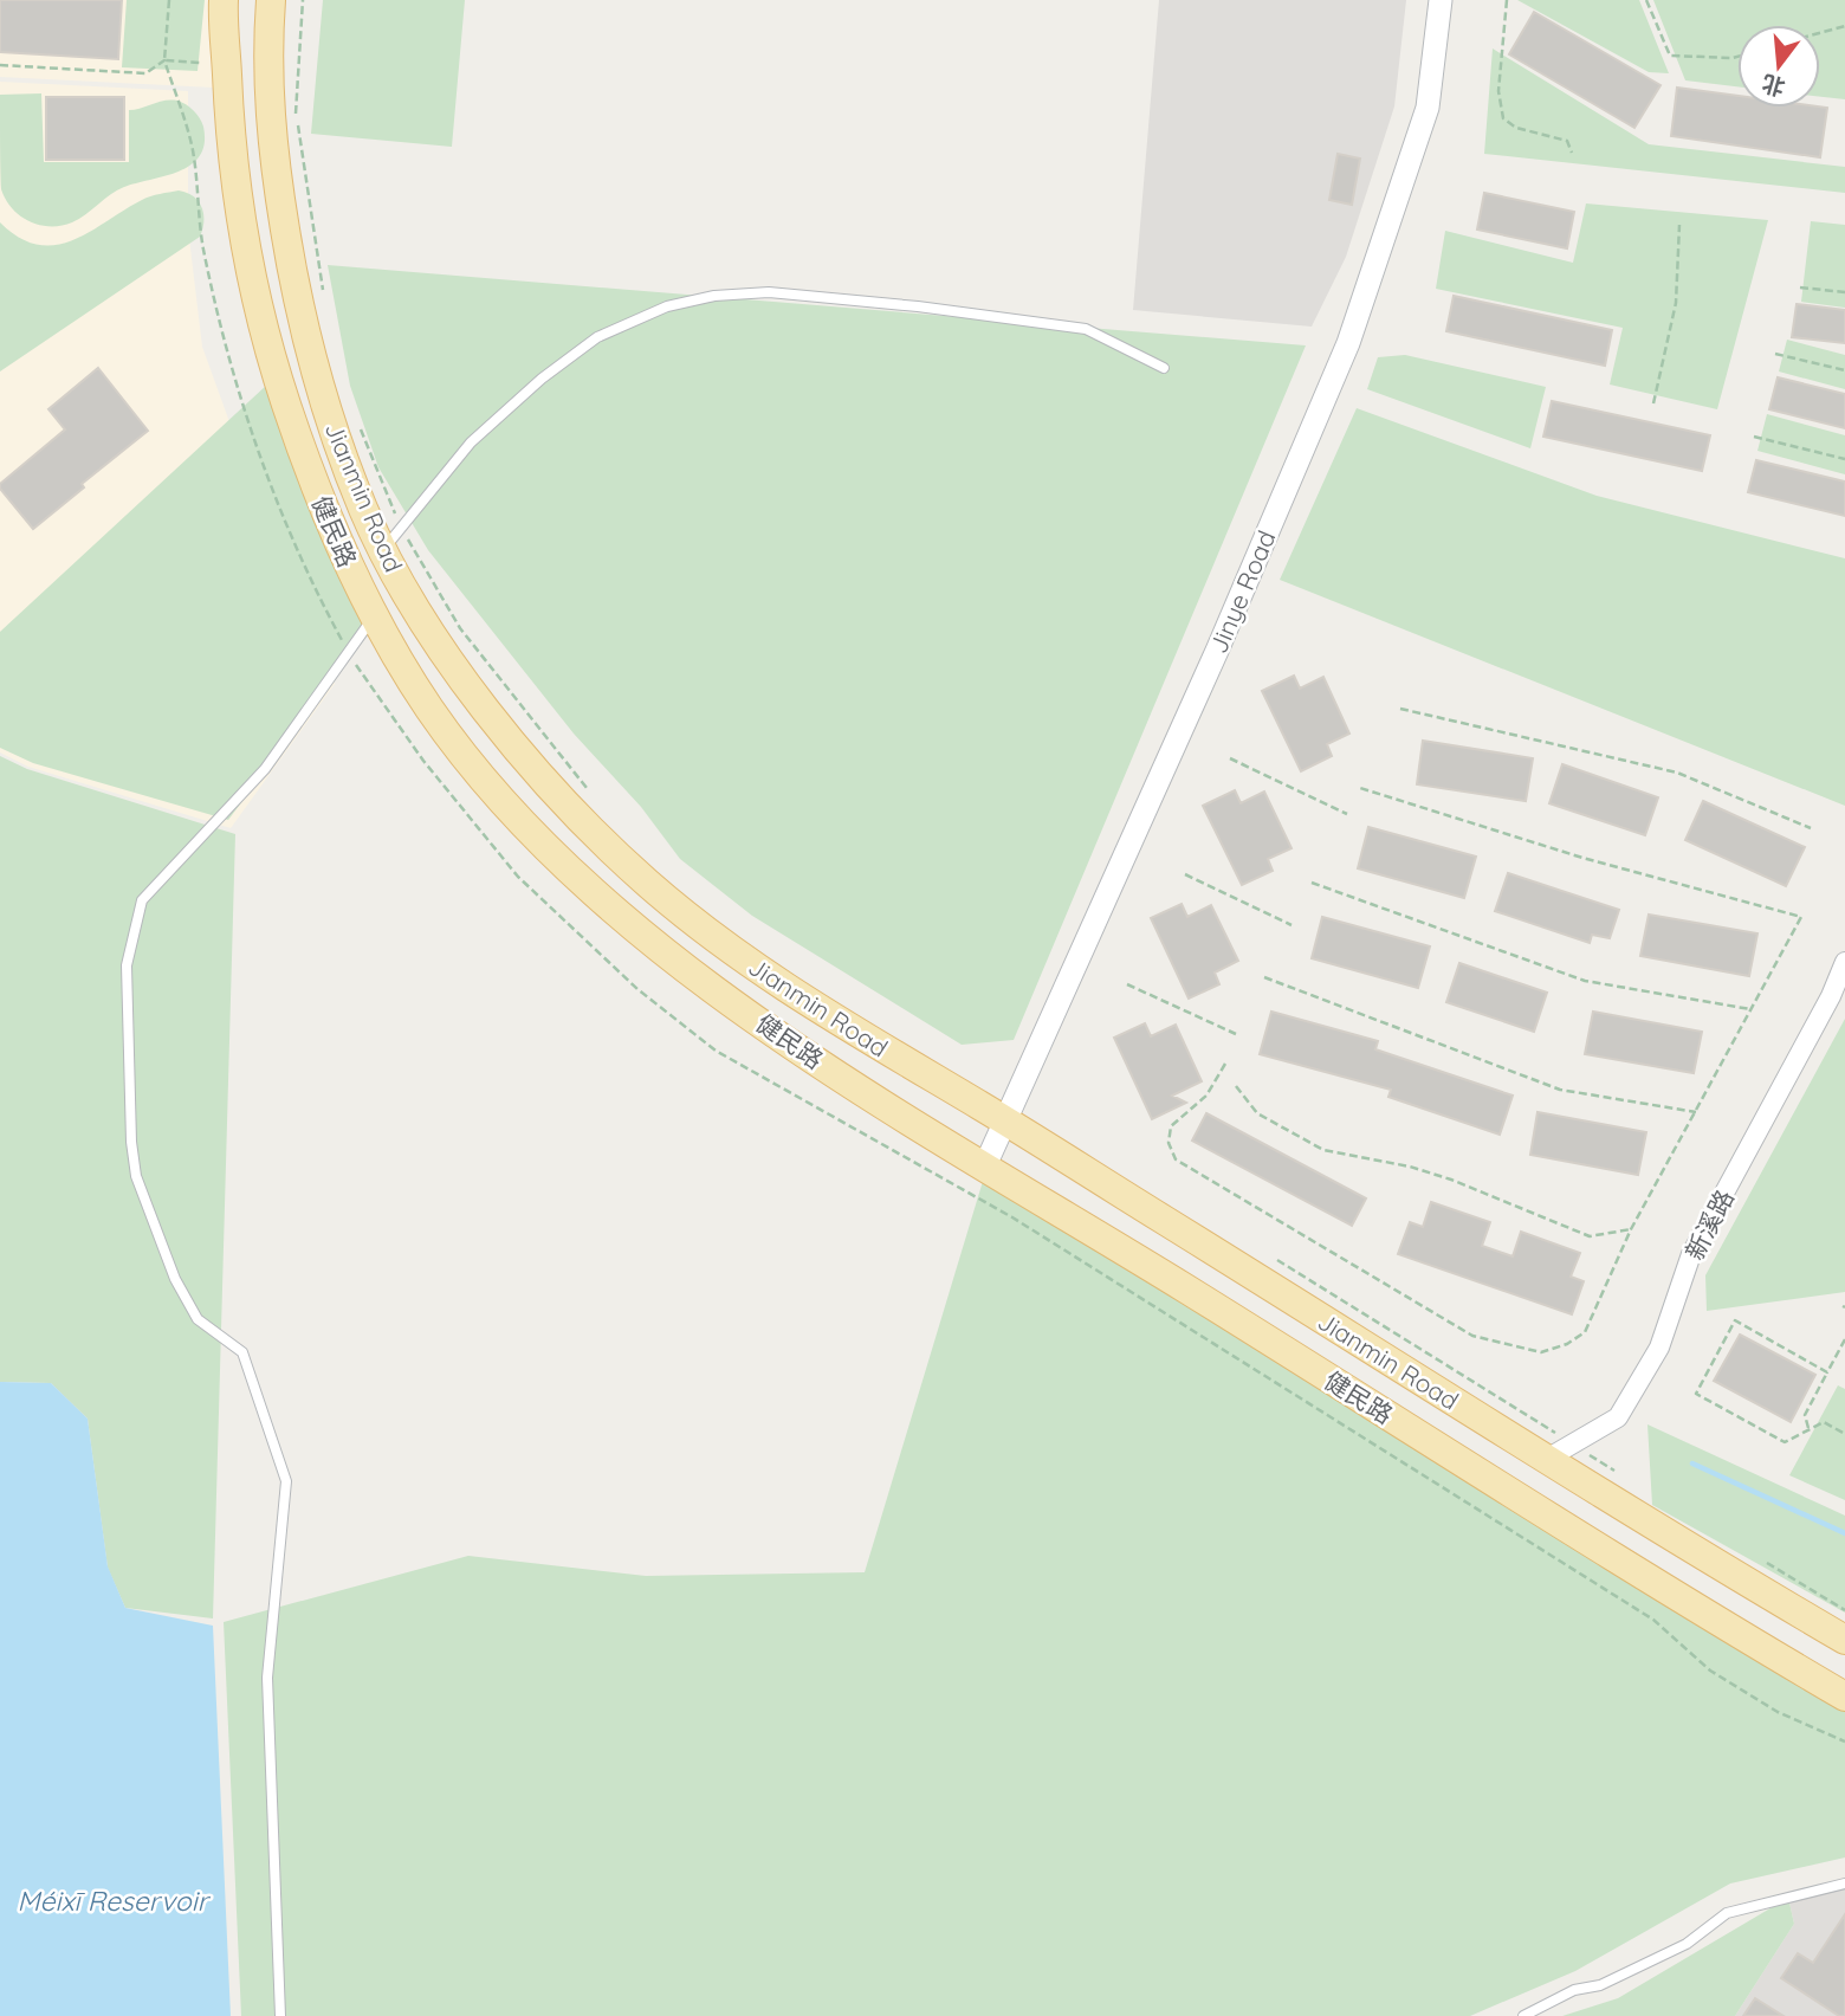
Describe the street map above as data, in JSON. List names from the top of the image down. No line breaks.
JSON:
{"streets":{"main road":["Jianmin Road","健民路"],"street":["Jinye Road","新溪路"]},"crossings":[["Jianmin Road","Jinye Road"],["Jianmin Road","新溪路"],["健民路","Jinye Road"]],"water":["Méixī Reservoir"],"north":"bottom"}
